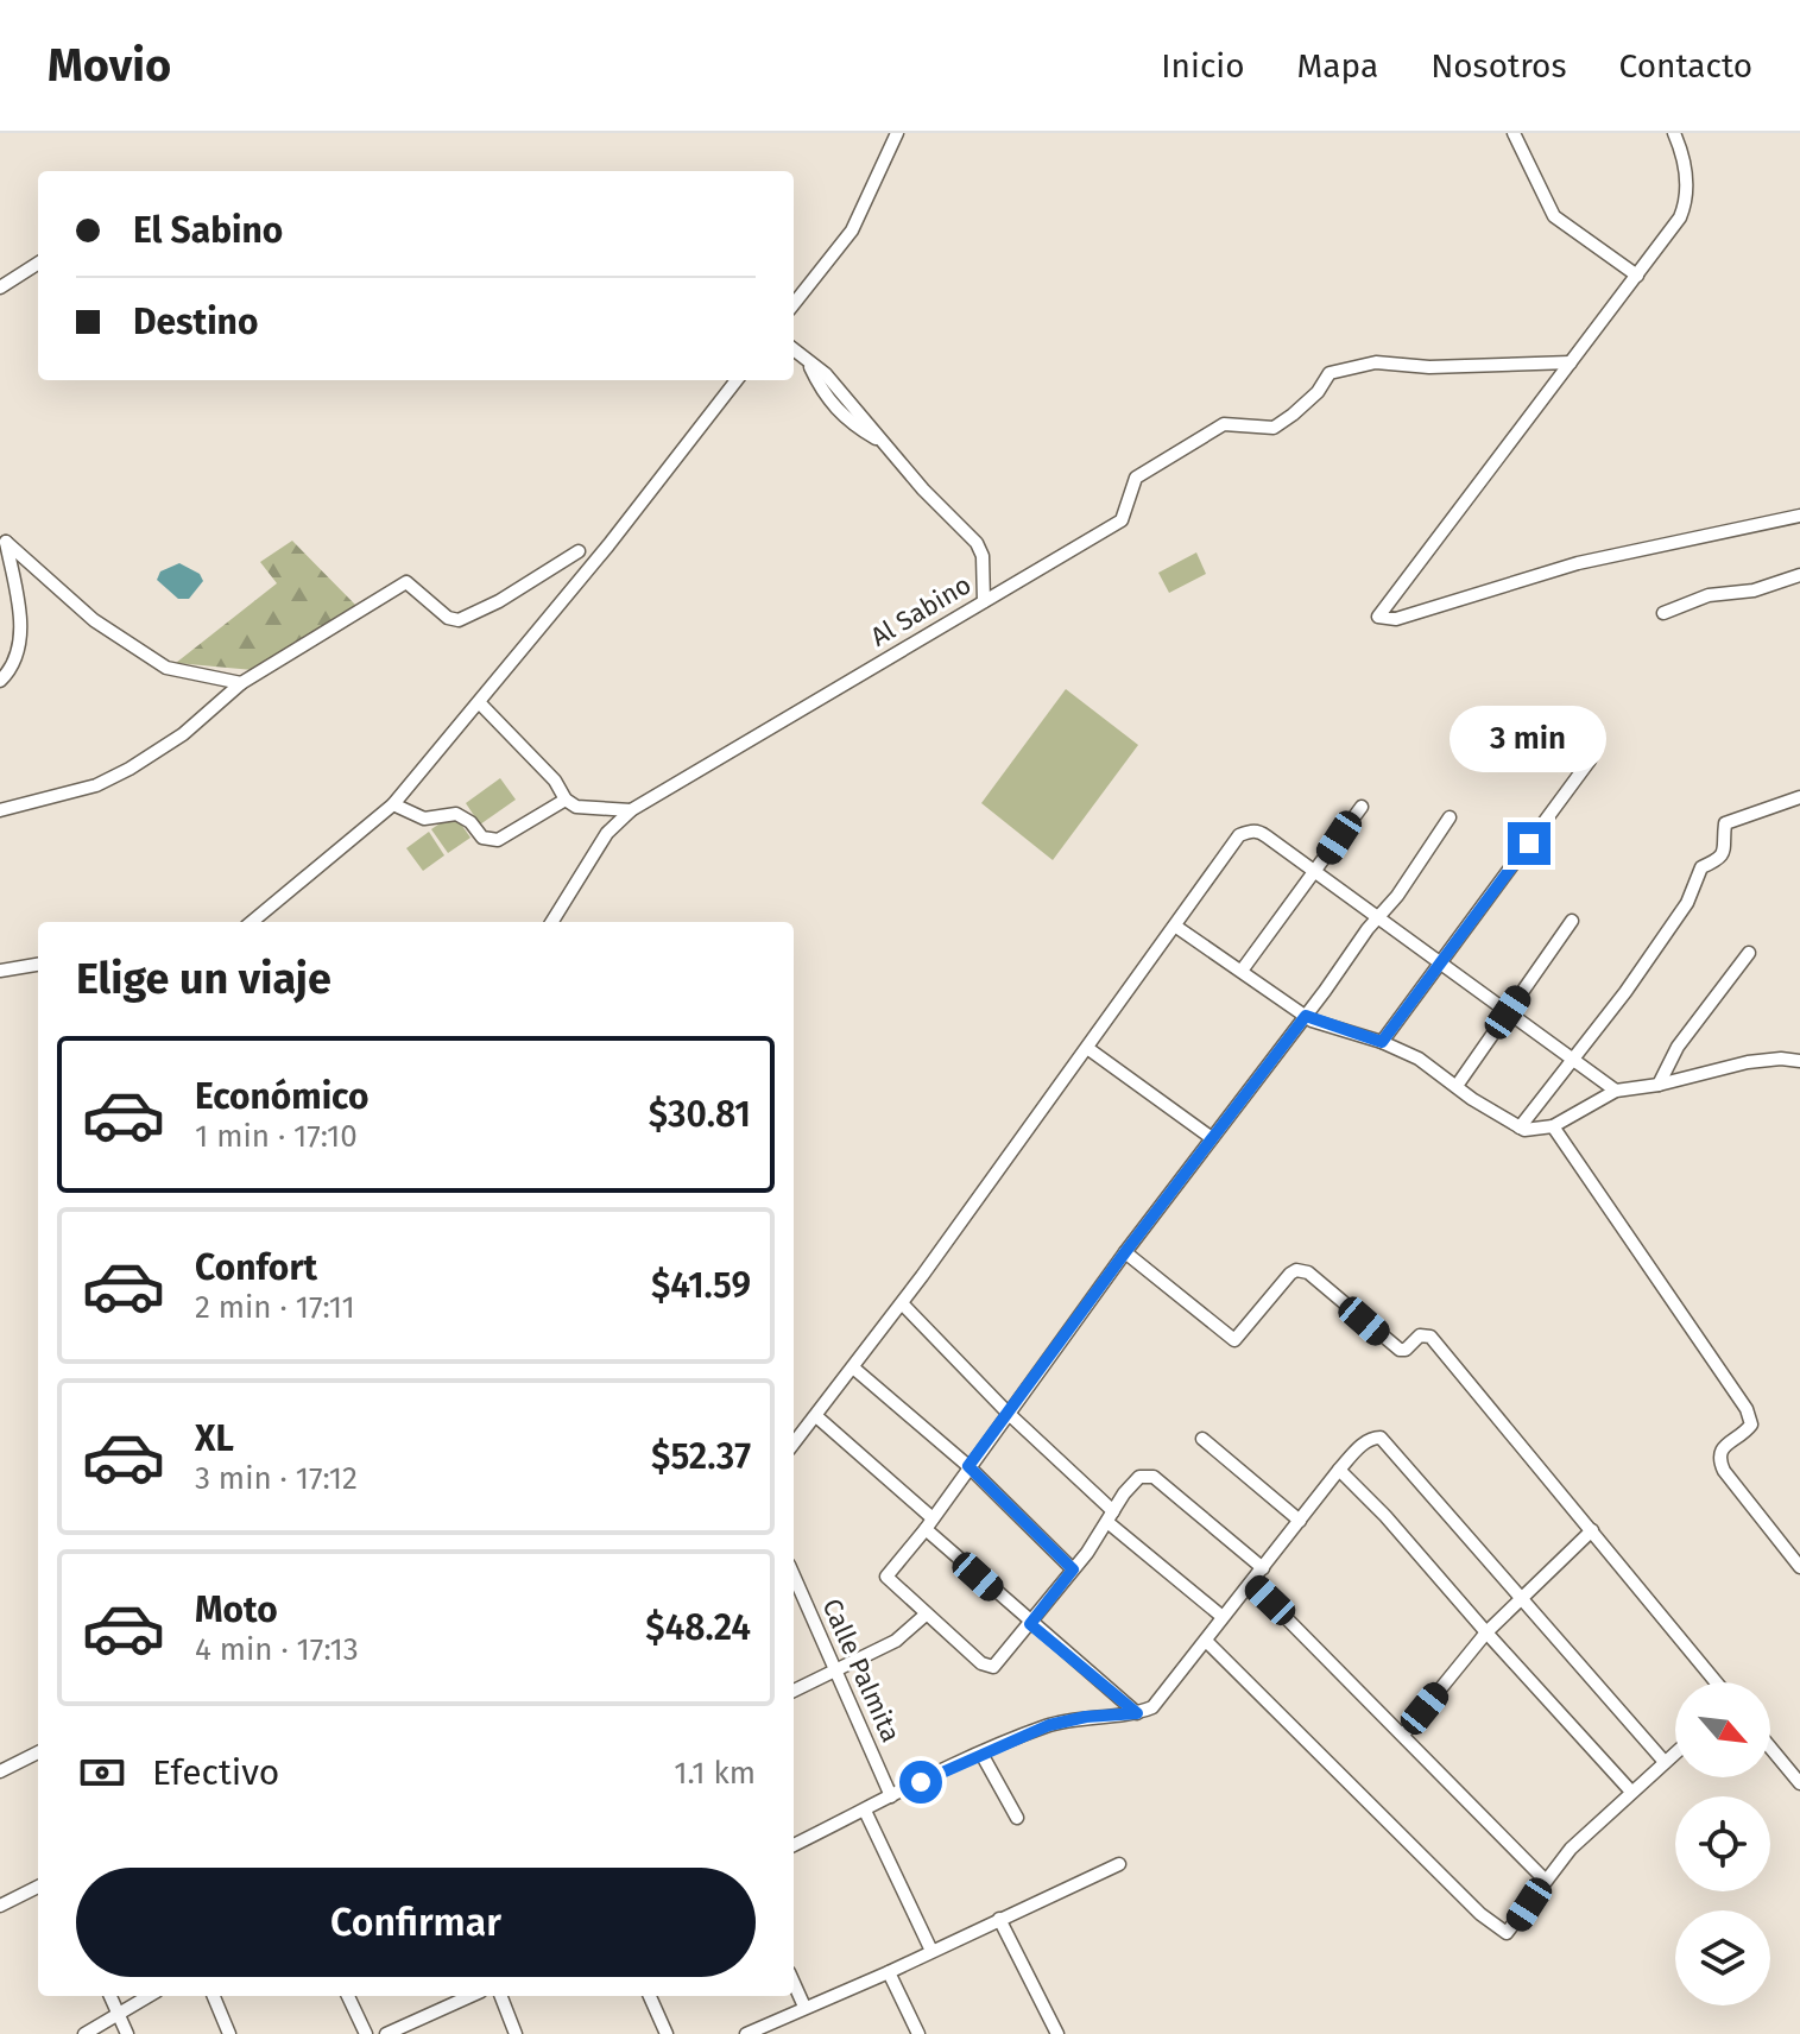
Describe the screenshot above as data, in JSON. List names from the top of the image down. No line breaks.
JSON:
{"streets":{"street":["Al Sabino","Calle Palmita"]},"north":"bottom right","page":{"header":"Movio","nav":["Inicio","Mapa","Nosotros","Contacto"],"banner":["El Sabino","Destino"],"bubble":"3 min","heading":"Elige un viaje","list":[{"name":"Económico","note":"1 min · 17:10","value":"$30.81"},{"name":"Confort","note":"2 min · 17:11","value":"$41.59"},{"name":"XL","note":"3 min · 17:12","value":"$52.37"},{"name":"Moto","note":"4 min · 17:13","value":"$48.24"}],"pay":["Efectivo","1.1 km"],"buttons":"Confirmar"}}
